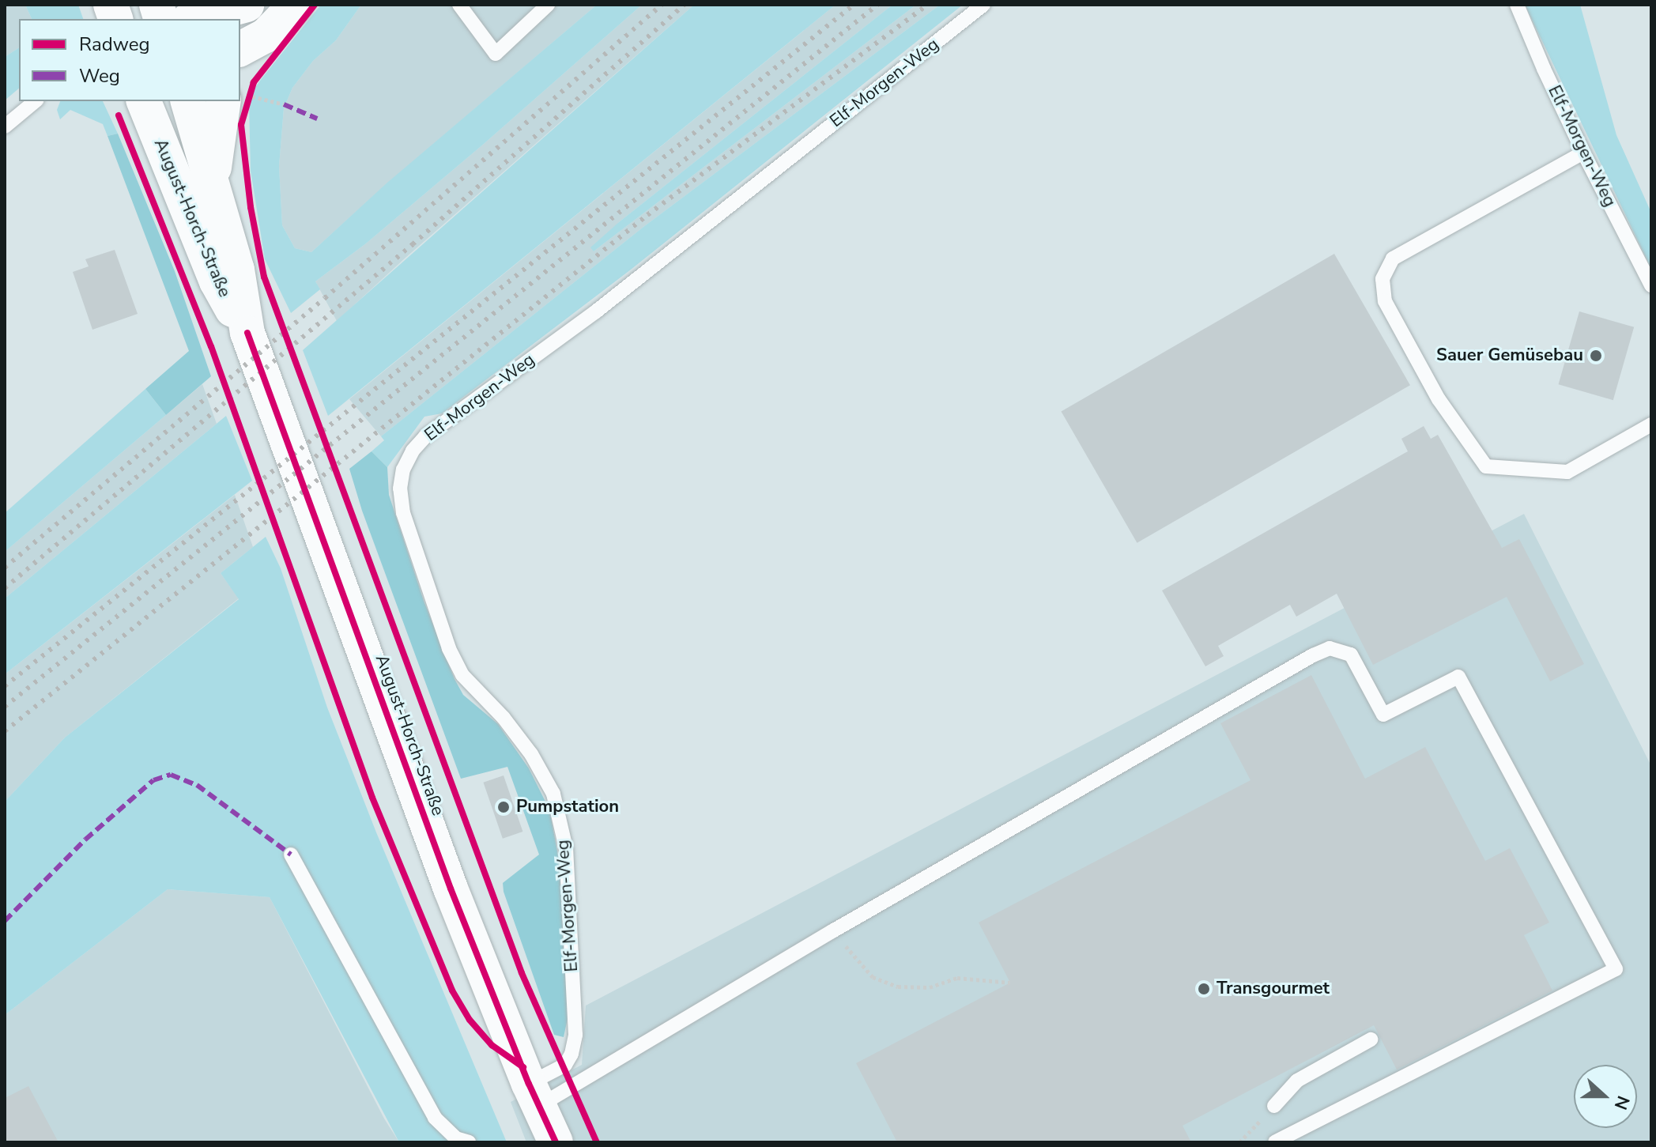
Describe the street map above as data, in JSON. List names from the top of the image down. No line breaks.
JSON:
{"streets":{"main road":["August-Horch-Straße"],"lane":["Elf-Morgen-Weg"]},"crossings":[["Elf-Morgen-Weg","August-Horch-Straße"]],"places":["Sauer Gemüsebau","Pumpstation","Transgourmet"],"legend":["Radweg","Weg"],"north":"right"}
